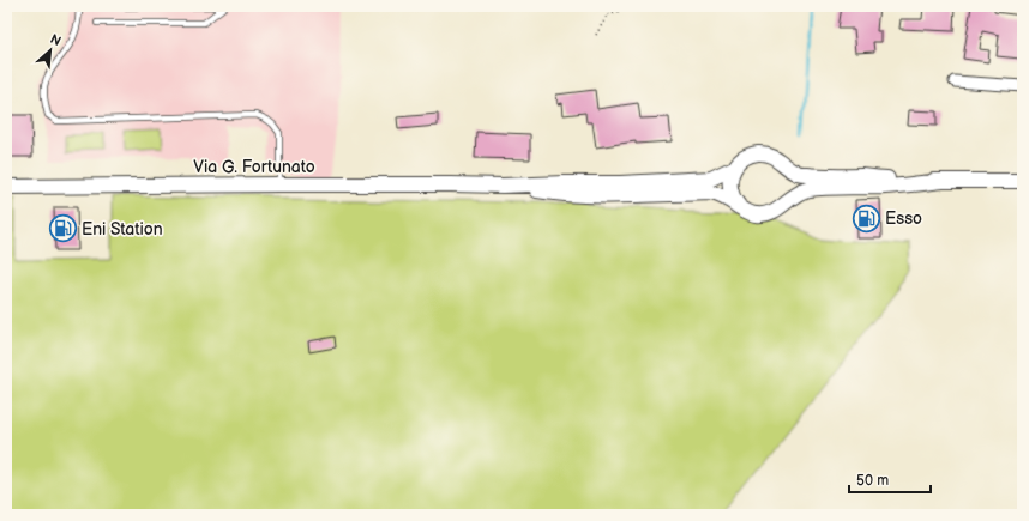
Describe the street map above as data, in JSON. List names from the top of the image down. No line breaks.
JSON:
{"streets":{"main road":["Via G. Fortunato"]},"places":{"fuel station":["Esso","Eni Station"]},"scale_bar":"50 m","north":"top right"}
